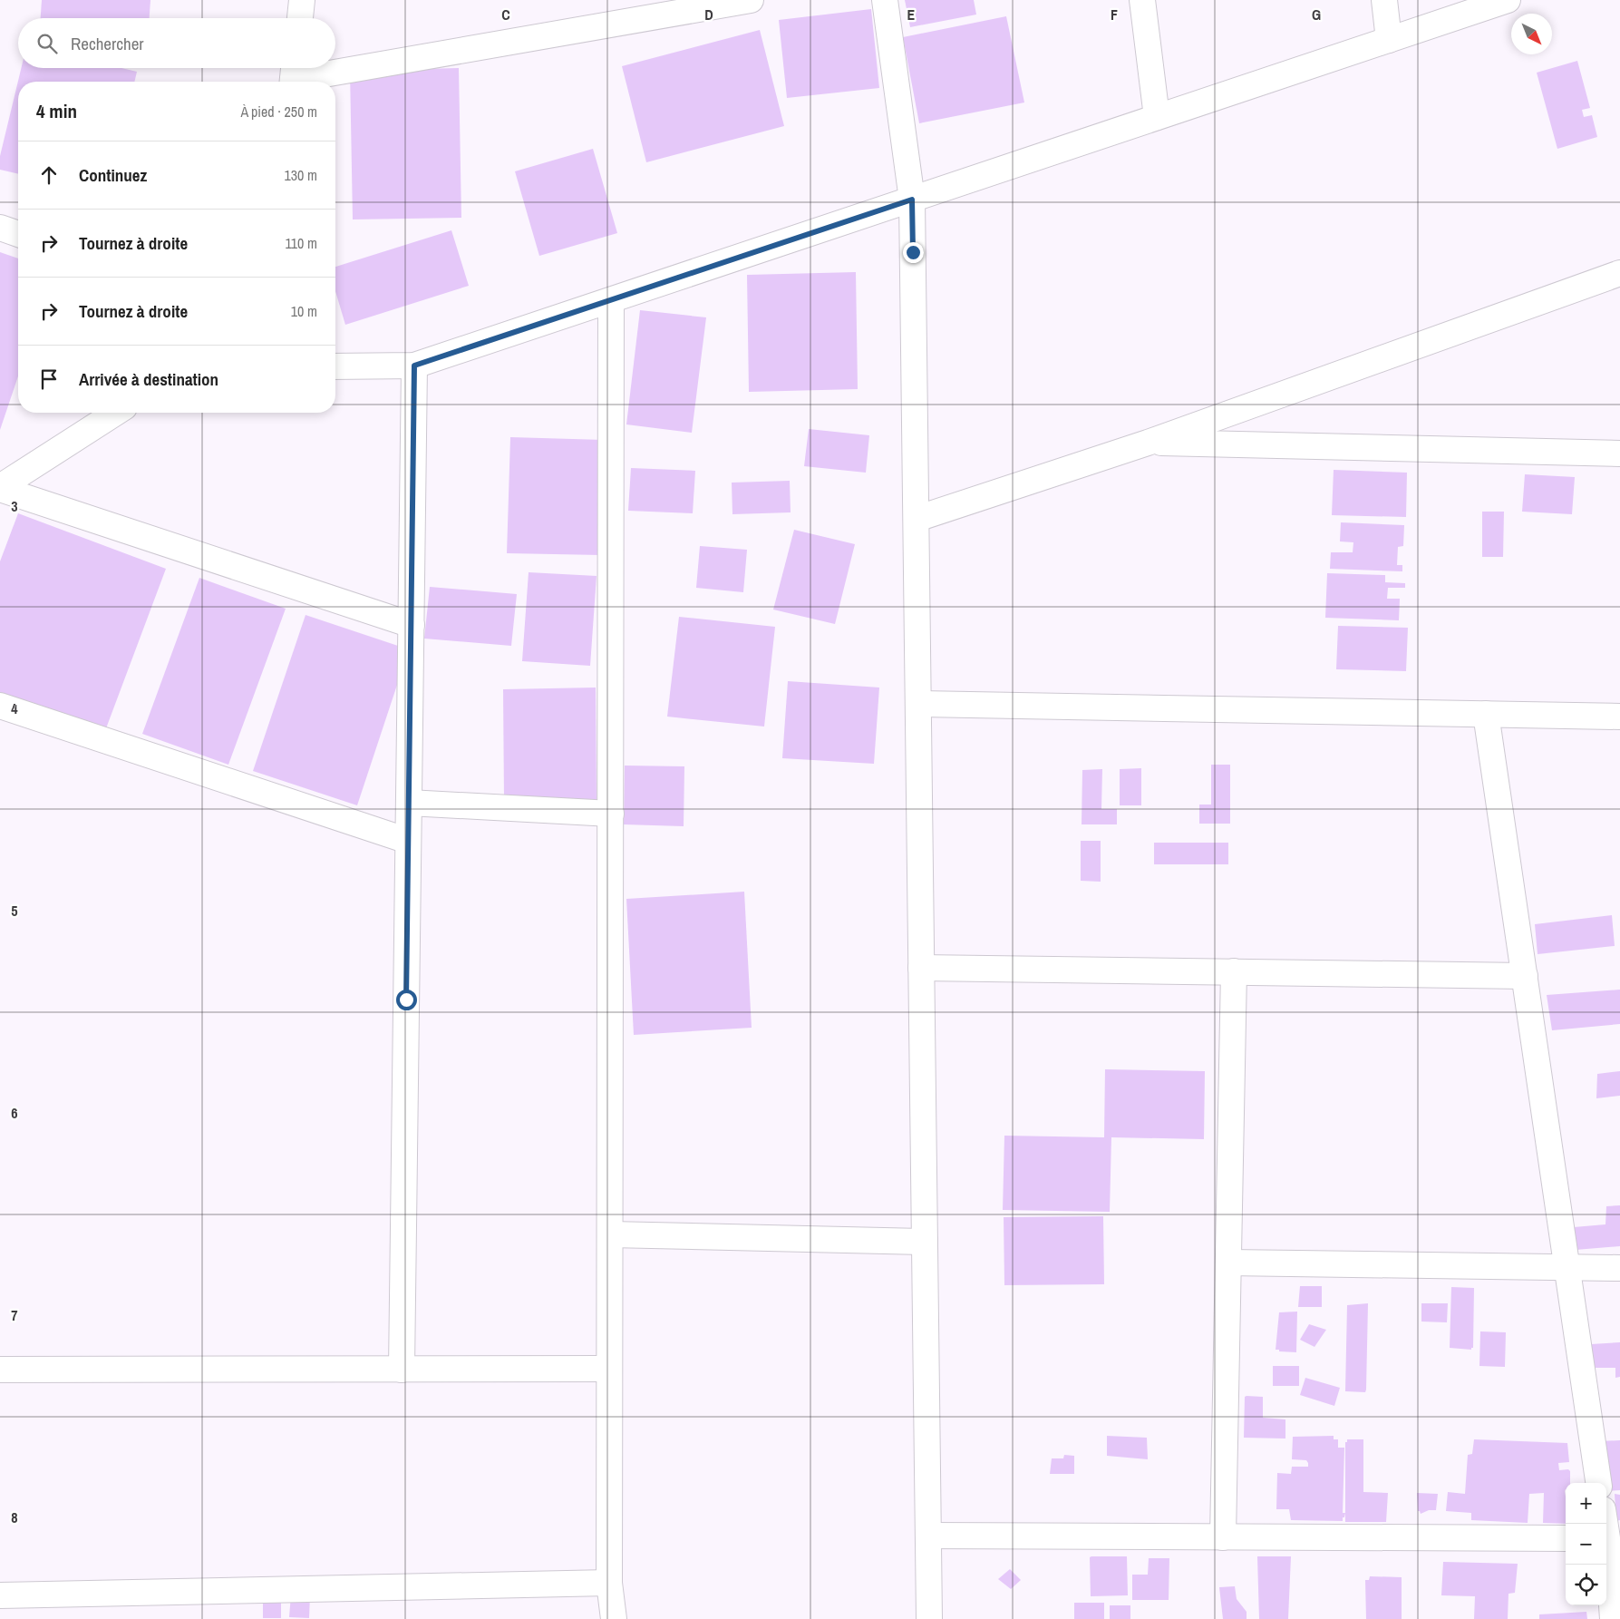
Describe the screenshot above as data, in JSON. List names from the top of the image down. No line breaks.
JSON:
{"north":"bottom right","page":{"search":"Rechercher","heading":["4 min","À pied · 250 m"],"list":[["Continuez","130 m"],["Tournez à droite","110 m"],["Tournez à droite","10 m"],"Arrivée à destination"],"map_buttons":["+","−"]},"grid":{"columns":["C","D","E","F","G"],"rows":["3","4","5","6","7","8"]}}
